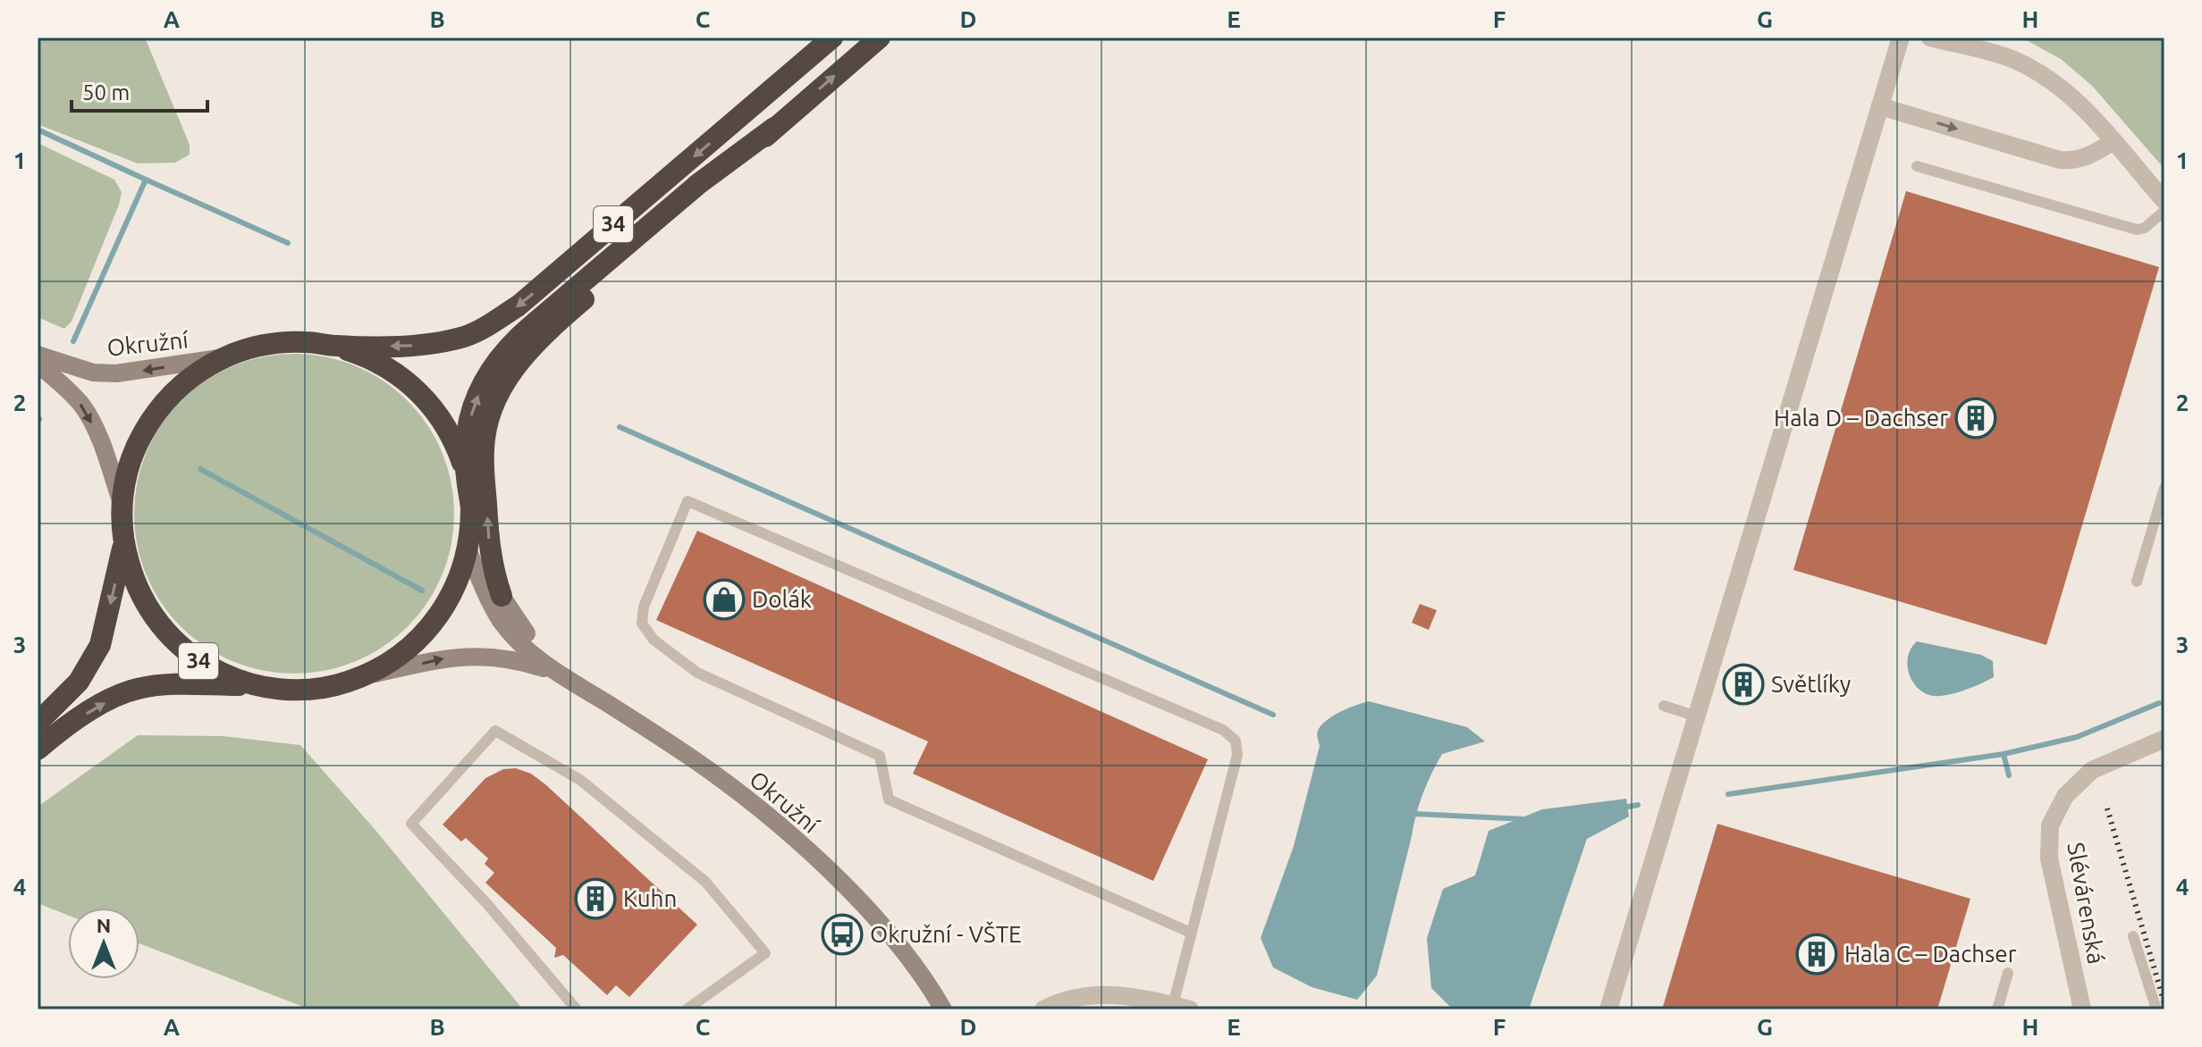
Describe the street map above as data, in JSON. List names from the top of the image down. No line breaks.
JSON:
{"streets":{"highway":["34"],"main road":["Okružní"],"street":["Slévárenská"]},"crossings":[["34","Okružní"]],"places":{"building":["Hala D – Dachser","Světlíky","Kuhn","Hala C – Dachser"],"shop":["Dolák"],"bus stop":["Okružní - VŠTE"]},"scale_bar":"50 m","north":"top","grid":{"columns":["A","B","C","D","E","F","G","H"],"rows":["1","2","3","4"]}}
